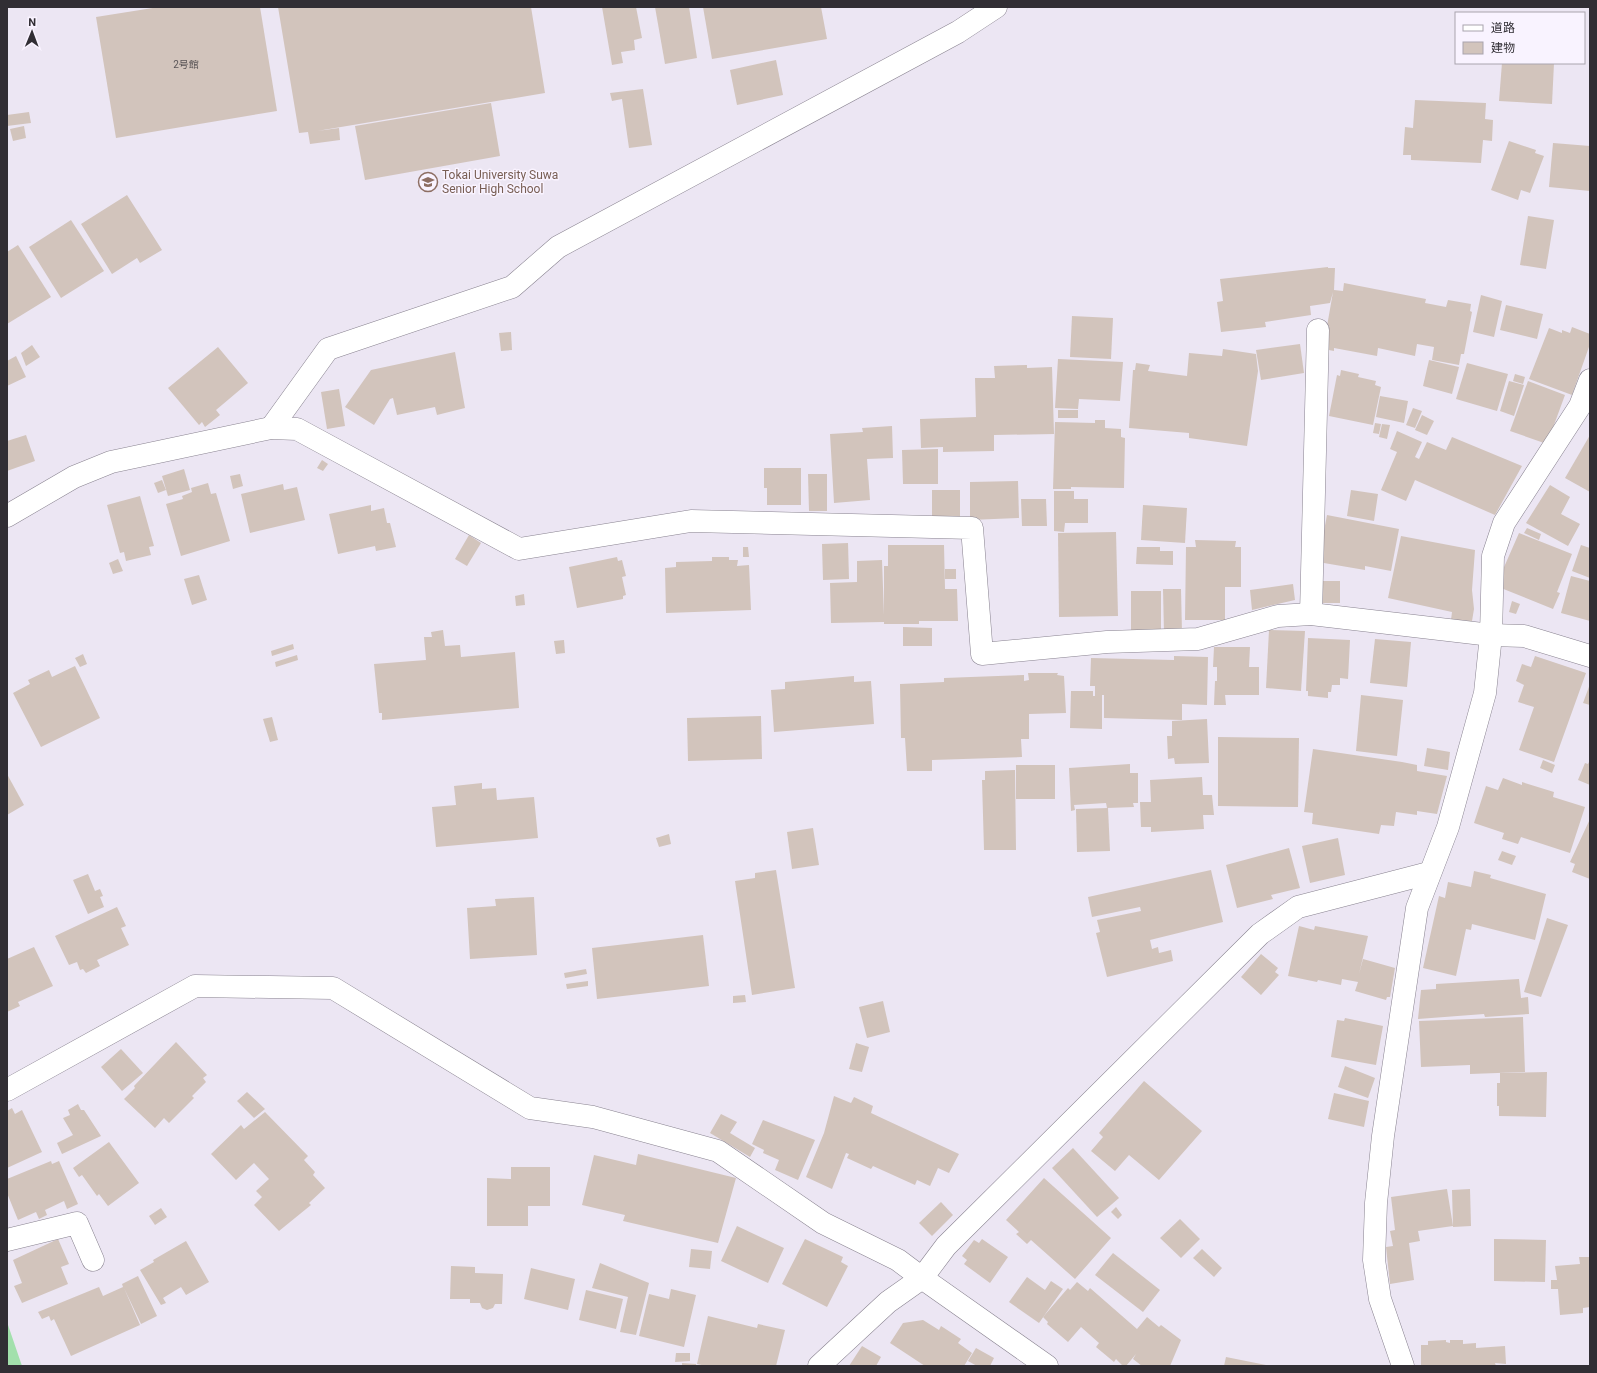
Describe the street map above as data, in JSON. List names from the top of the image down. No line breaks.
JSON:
{"places":{"school or university":["Tokai University Suwa Senior High School"]},"house_numbers":["2号館"],"legend":["道路","建物"],"north":"top"}
